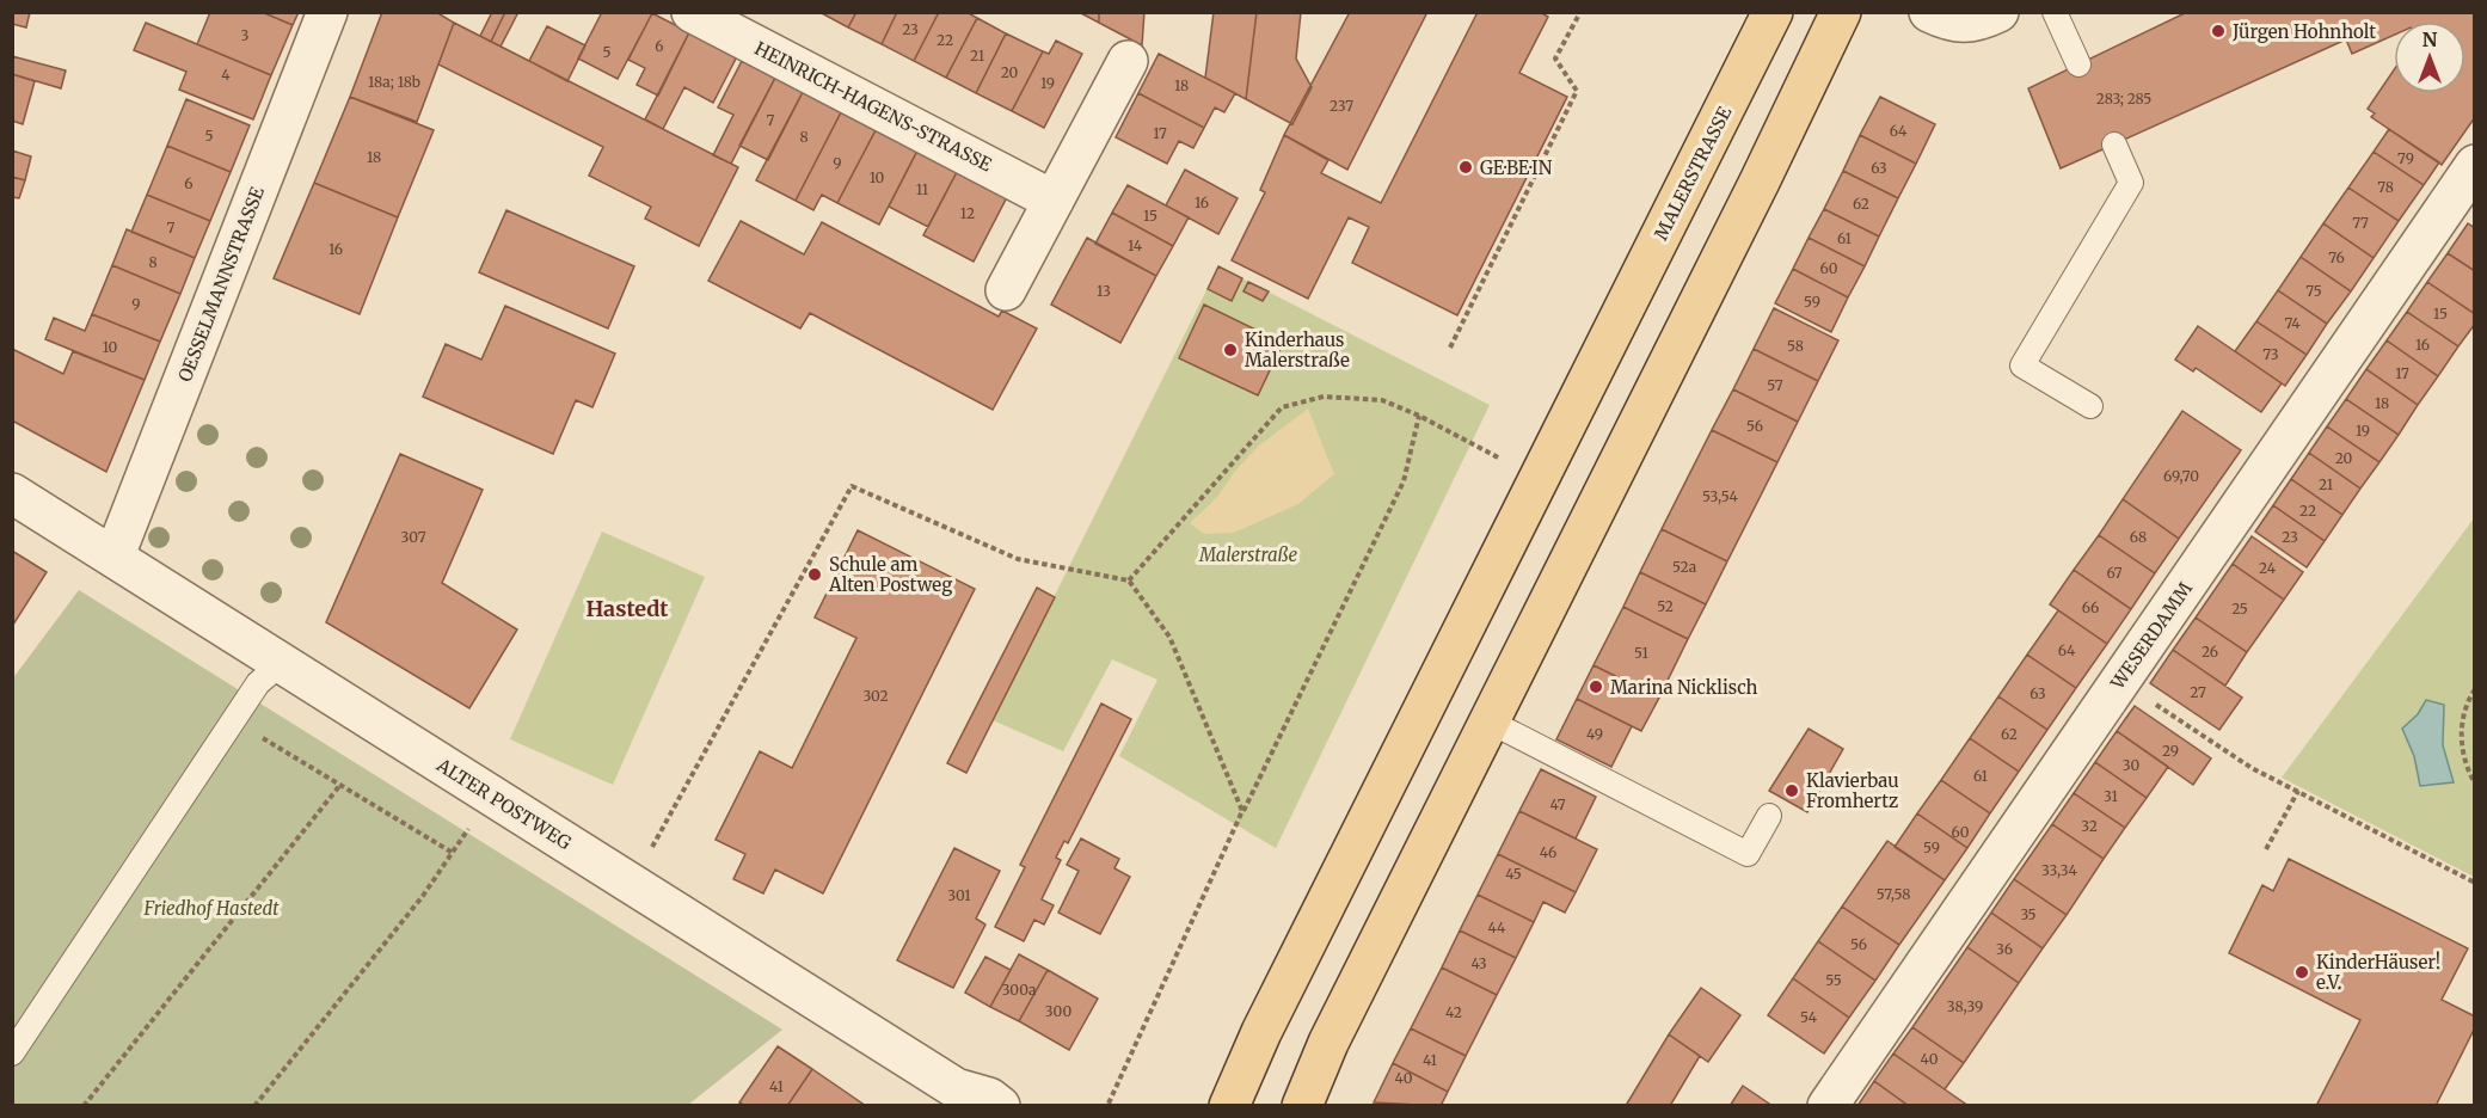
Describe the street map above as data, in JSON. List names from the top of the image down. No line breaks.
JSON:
{"streets":{"main road":["MALERSTRASSE"],"street":["HEINRICH-HAGENS-STRASSE","OESSELMANNSTRASSE","WESERDAMM","ALTER POSTWEG"]},"crossings":[["OESSELMANNSTRASSE","ALTER POSTWEG"]],"districts":["Hastedt"],"parks":["Malerstraße","Friedhof Hastedt"],"places":["Jürgen Hohnholt","GE·BE·IN","Kinderhaus Malerstraße","Schule am Alten Postweg","Marina Nicklisch","Klavierbau Fromhertz","KinderHäuser! e.V."],"house_numbers":["23","3","22","6","5","21","20","4","18a; 18b","19","18","283; 285","237","7","64","17","5","8","18","79","9","63","10","6","78","11","16","62","12","15","77","7","61","14","16","76","8","60","13","75","59","9","15","74","16","58","10","73","17","57","18","56","19","20","69,70","21","53,54","22","307","68","23","52a","24","67","52","66","25","64","26","51","27","63","302","49","62","29","30","61","31","47","32","60","59","46","33,34","45","57,58","301","35","44","56","36","43","55","300a","38,39","300","42","54","40","41","40","41"],"north":"top"}
